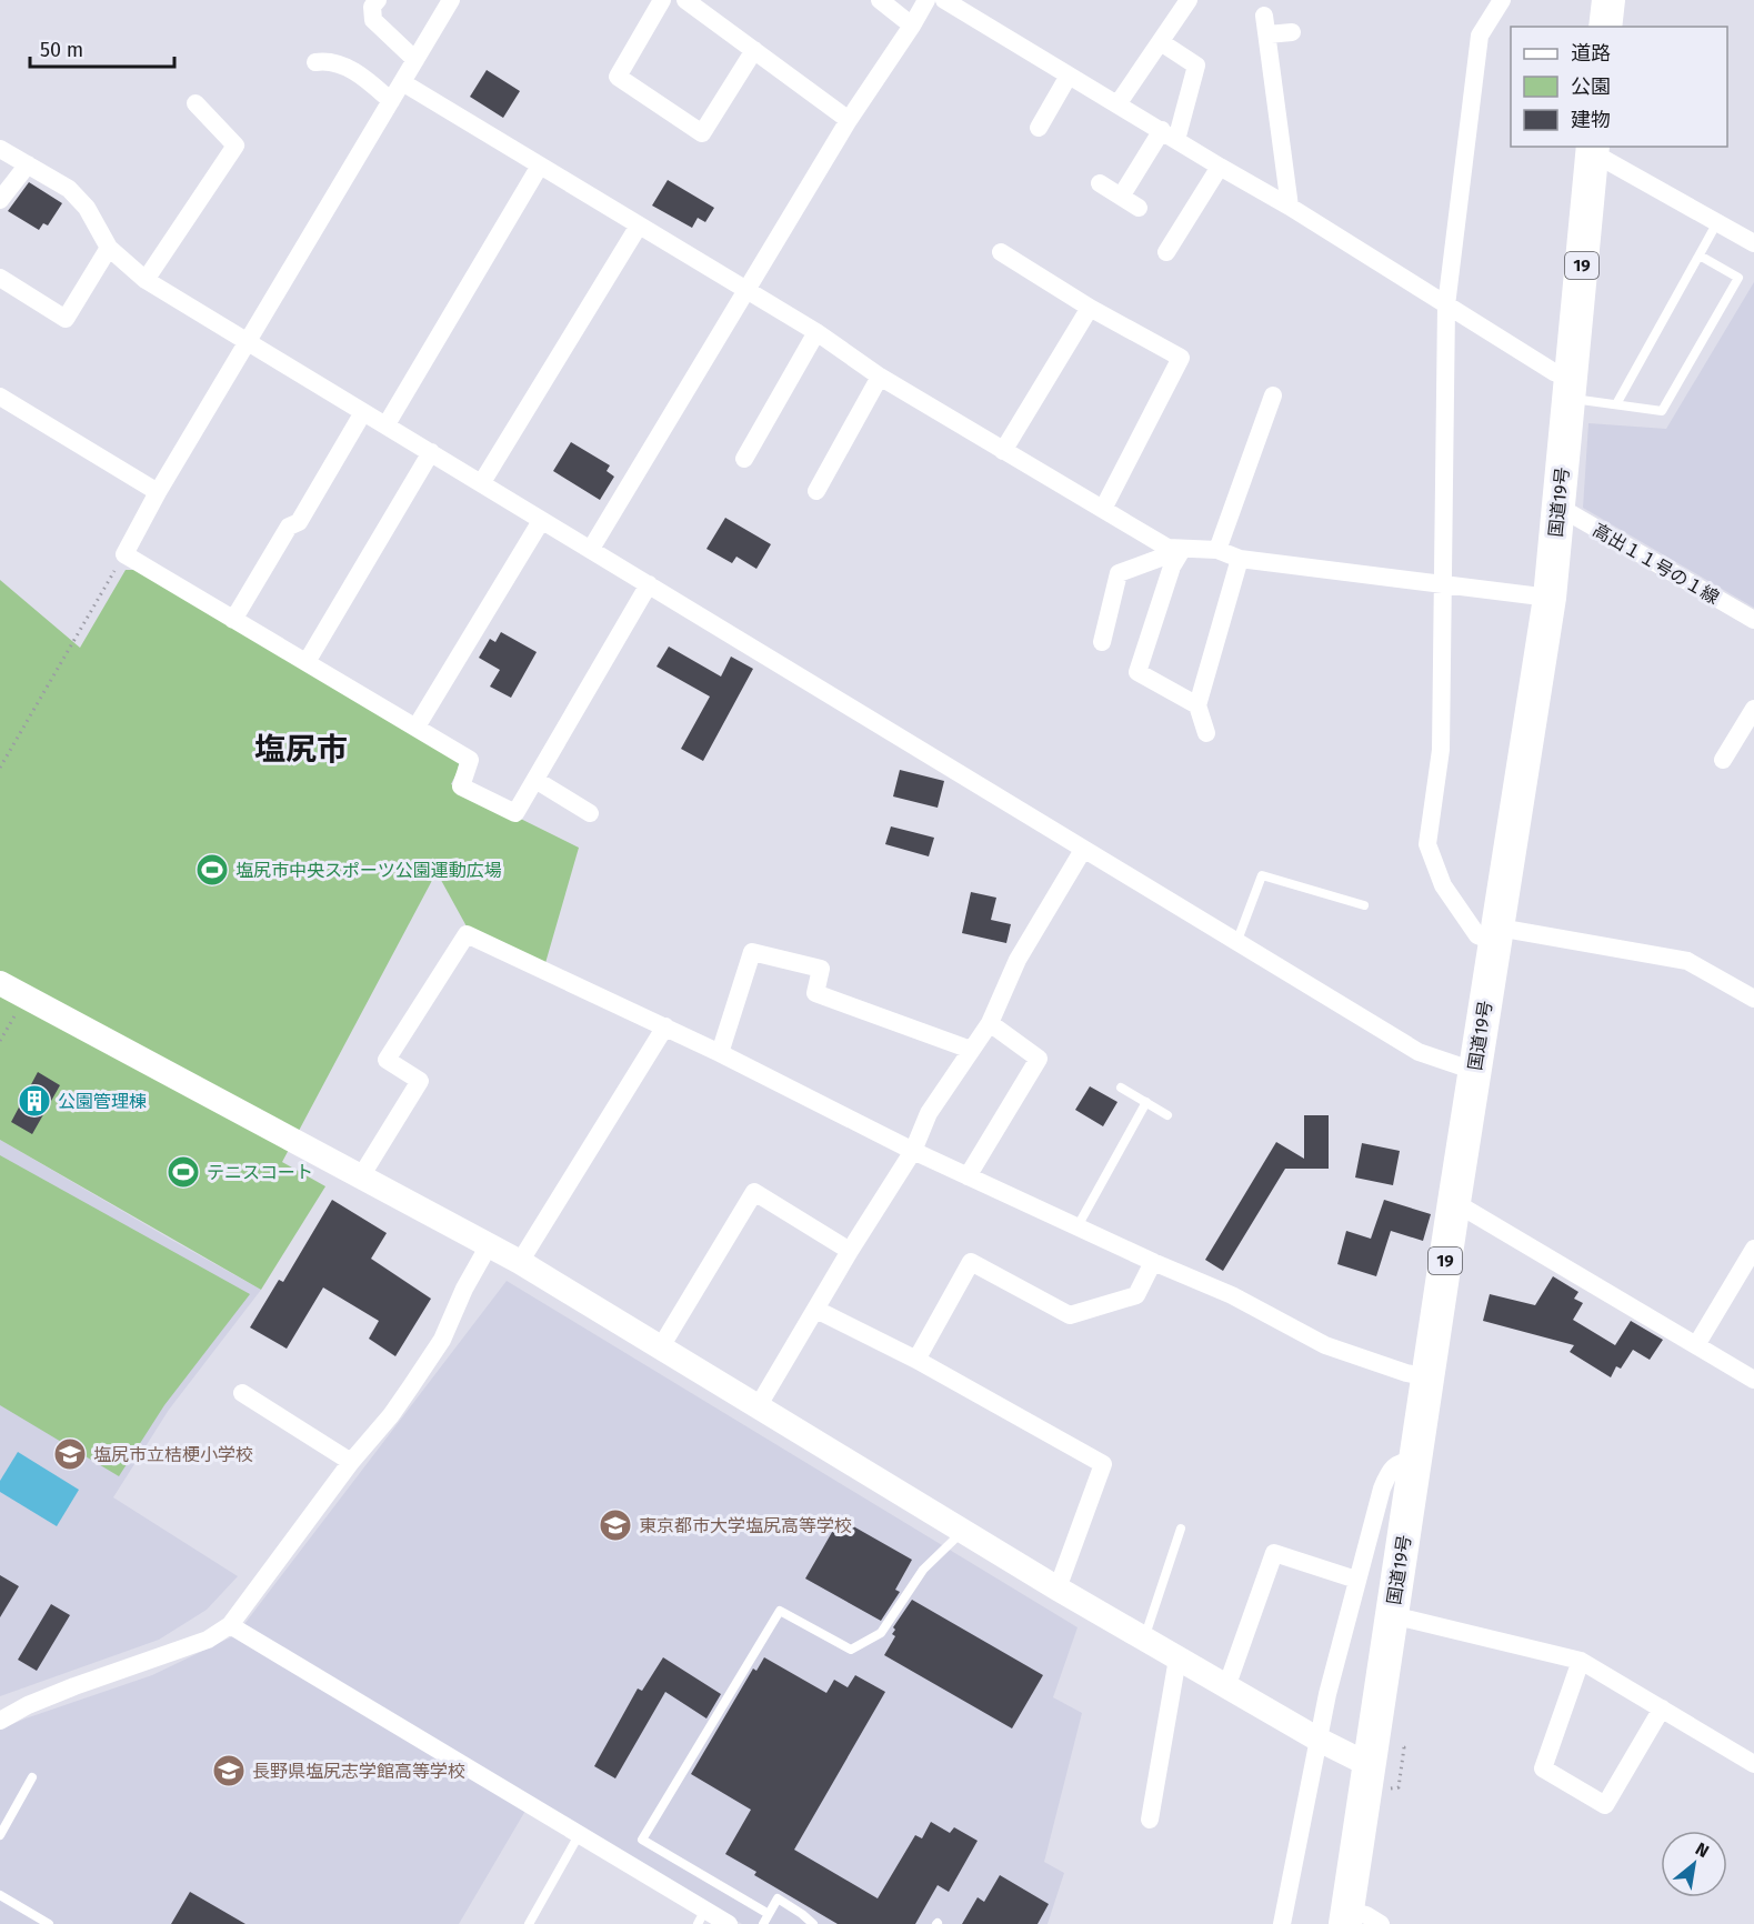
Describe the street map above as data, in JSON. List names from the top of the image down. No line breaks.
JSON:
{"streets":{"highway":["19","国道19号"],"street":["高出１１号の１線"]},"crossings":[["国道19号","高出１１号の１線"]],"districts":["塩尻市"],"places":{"sports":["塩尻市中央スポーツ公園運動広場","テニスコート"],"building":["公園管理棟"],"school or university":["塩尻市立桔梗小学校","東京都市大学塩尻高等学校","長野県塩尻志学館高等学校"]},"legend":["道路","公園","建物"],"scale_bar":"50 m","north":"top right"}
